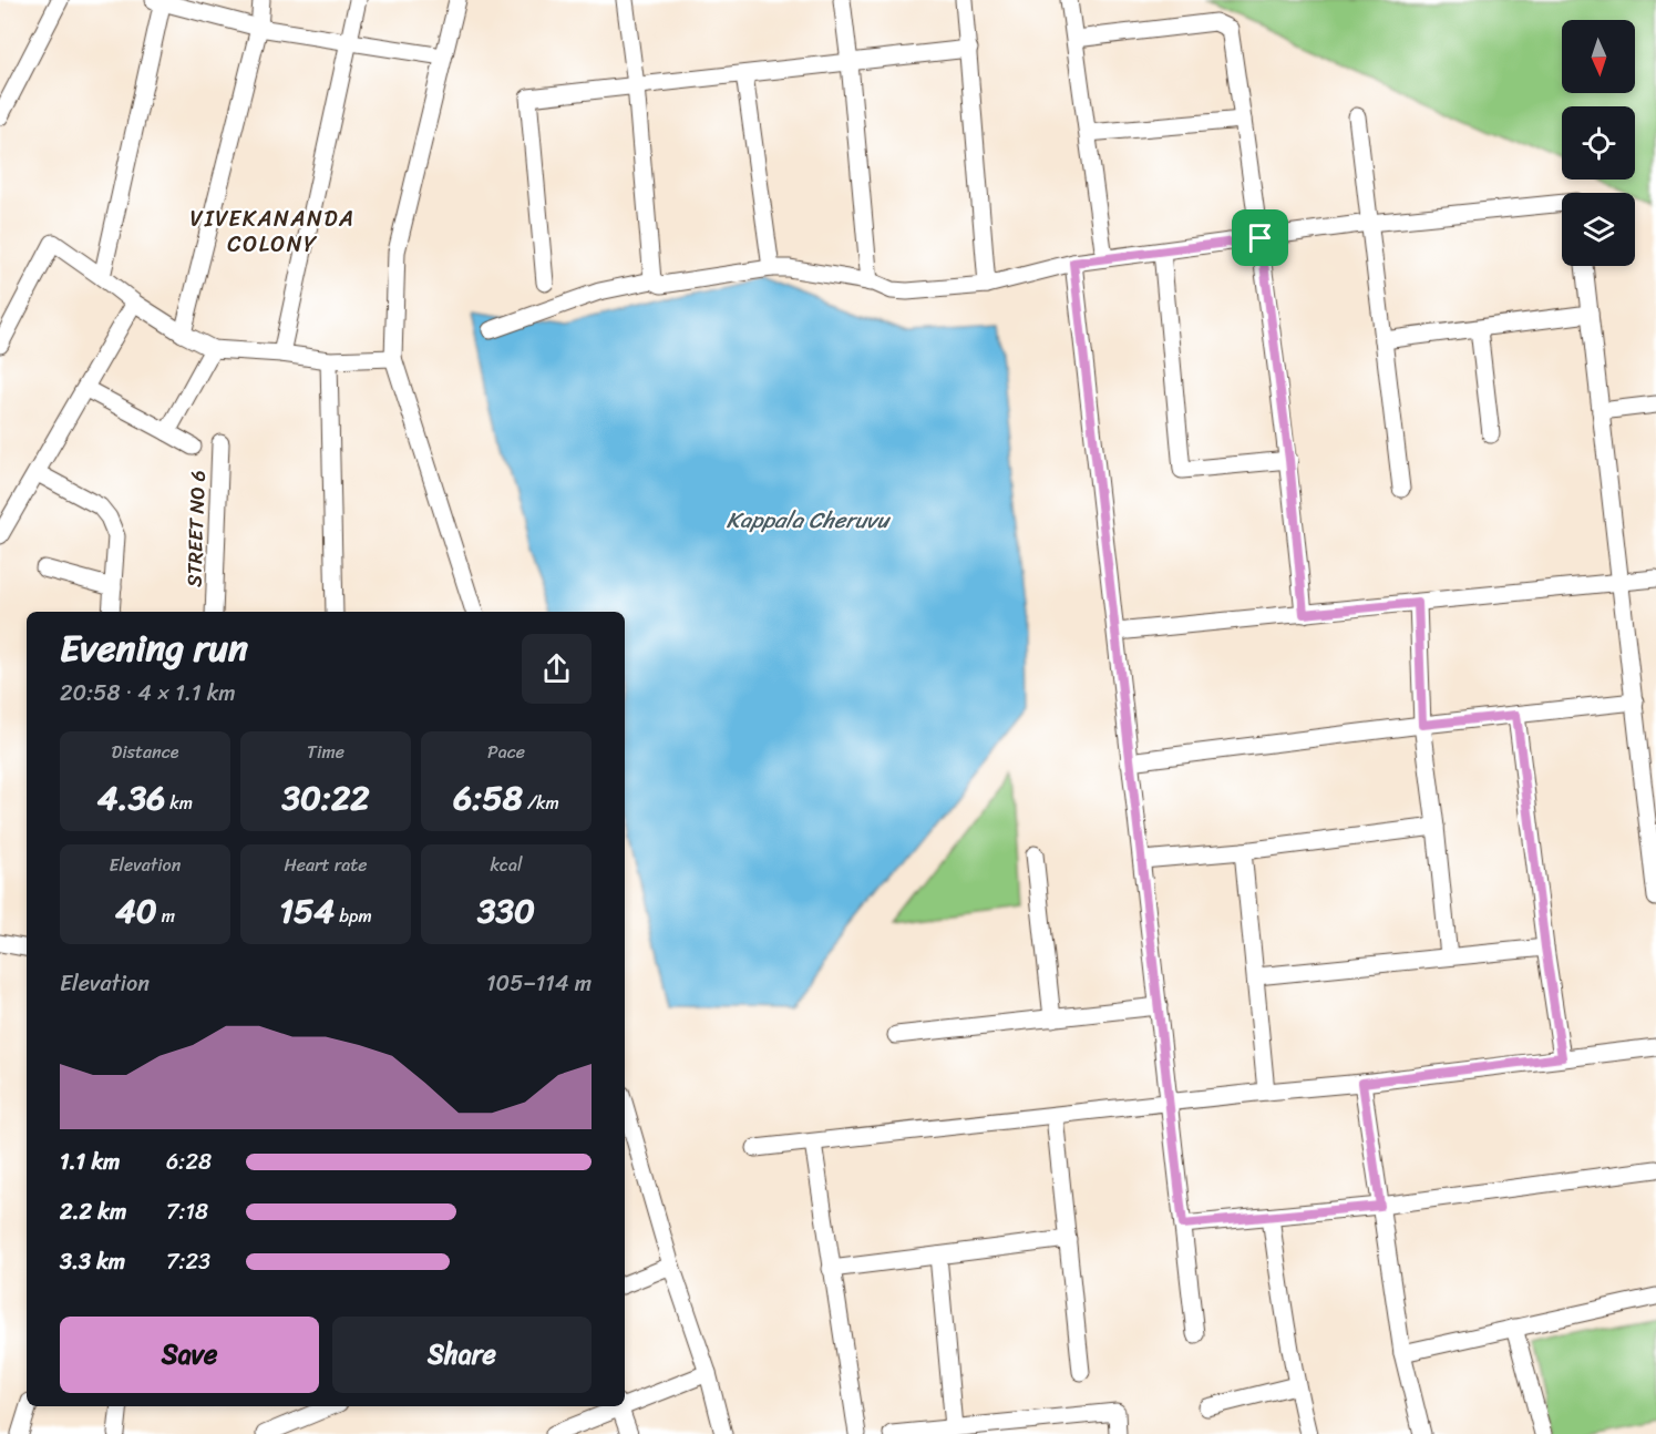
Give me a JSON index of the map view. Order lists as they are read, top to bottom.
{
  "streets": {
    "street": ["STREET NO 6"]
  },
  "districts": ["VIVEKANANDA COLONY"],
  "water": ["Kappala Cheruvu"],
  "north": "bottom",
  "page": {
    "heading": ["Evening run", "20:58 · 4 × 1.1 km"],
    "stats": [
      ["Distance", "4.36 km"],
      ["Time", "30:22"],
      ["Pace", "6:58 /km"],
      ["Elevation", "40 m"],
      ["Heart rate", "154 bpm"],
      ["kcal", "330"]
    ],
    "chart": ["Elevation", "105–114 m"],
    "list": [
      {
        "name": "1.1 km",
        "note": "6:28"
      },
      {
        "name": "2.2 km",
        "note": "7:18"
      },
      {
        "name": "3.3 km",
        "note": "7:23"
      }
    ],
    "buttons": ["Save", "Share"]
  }
}
